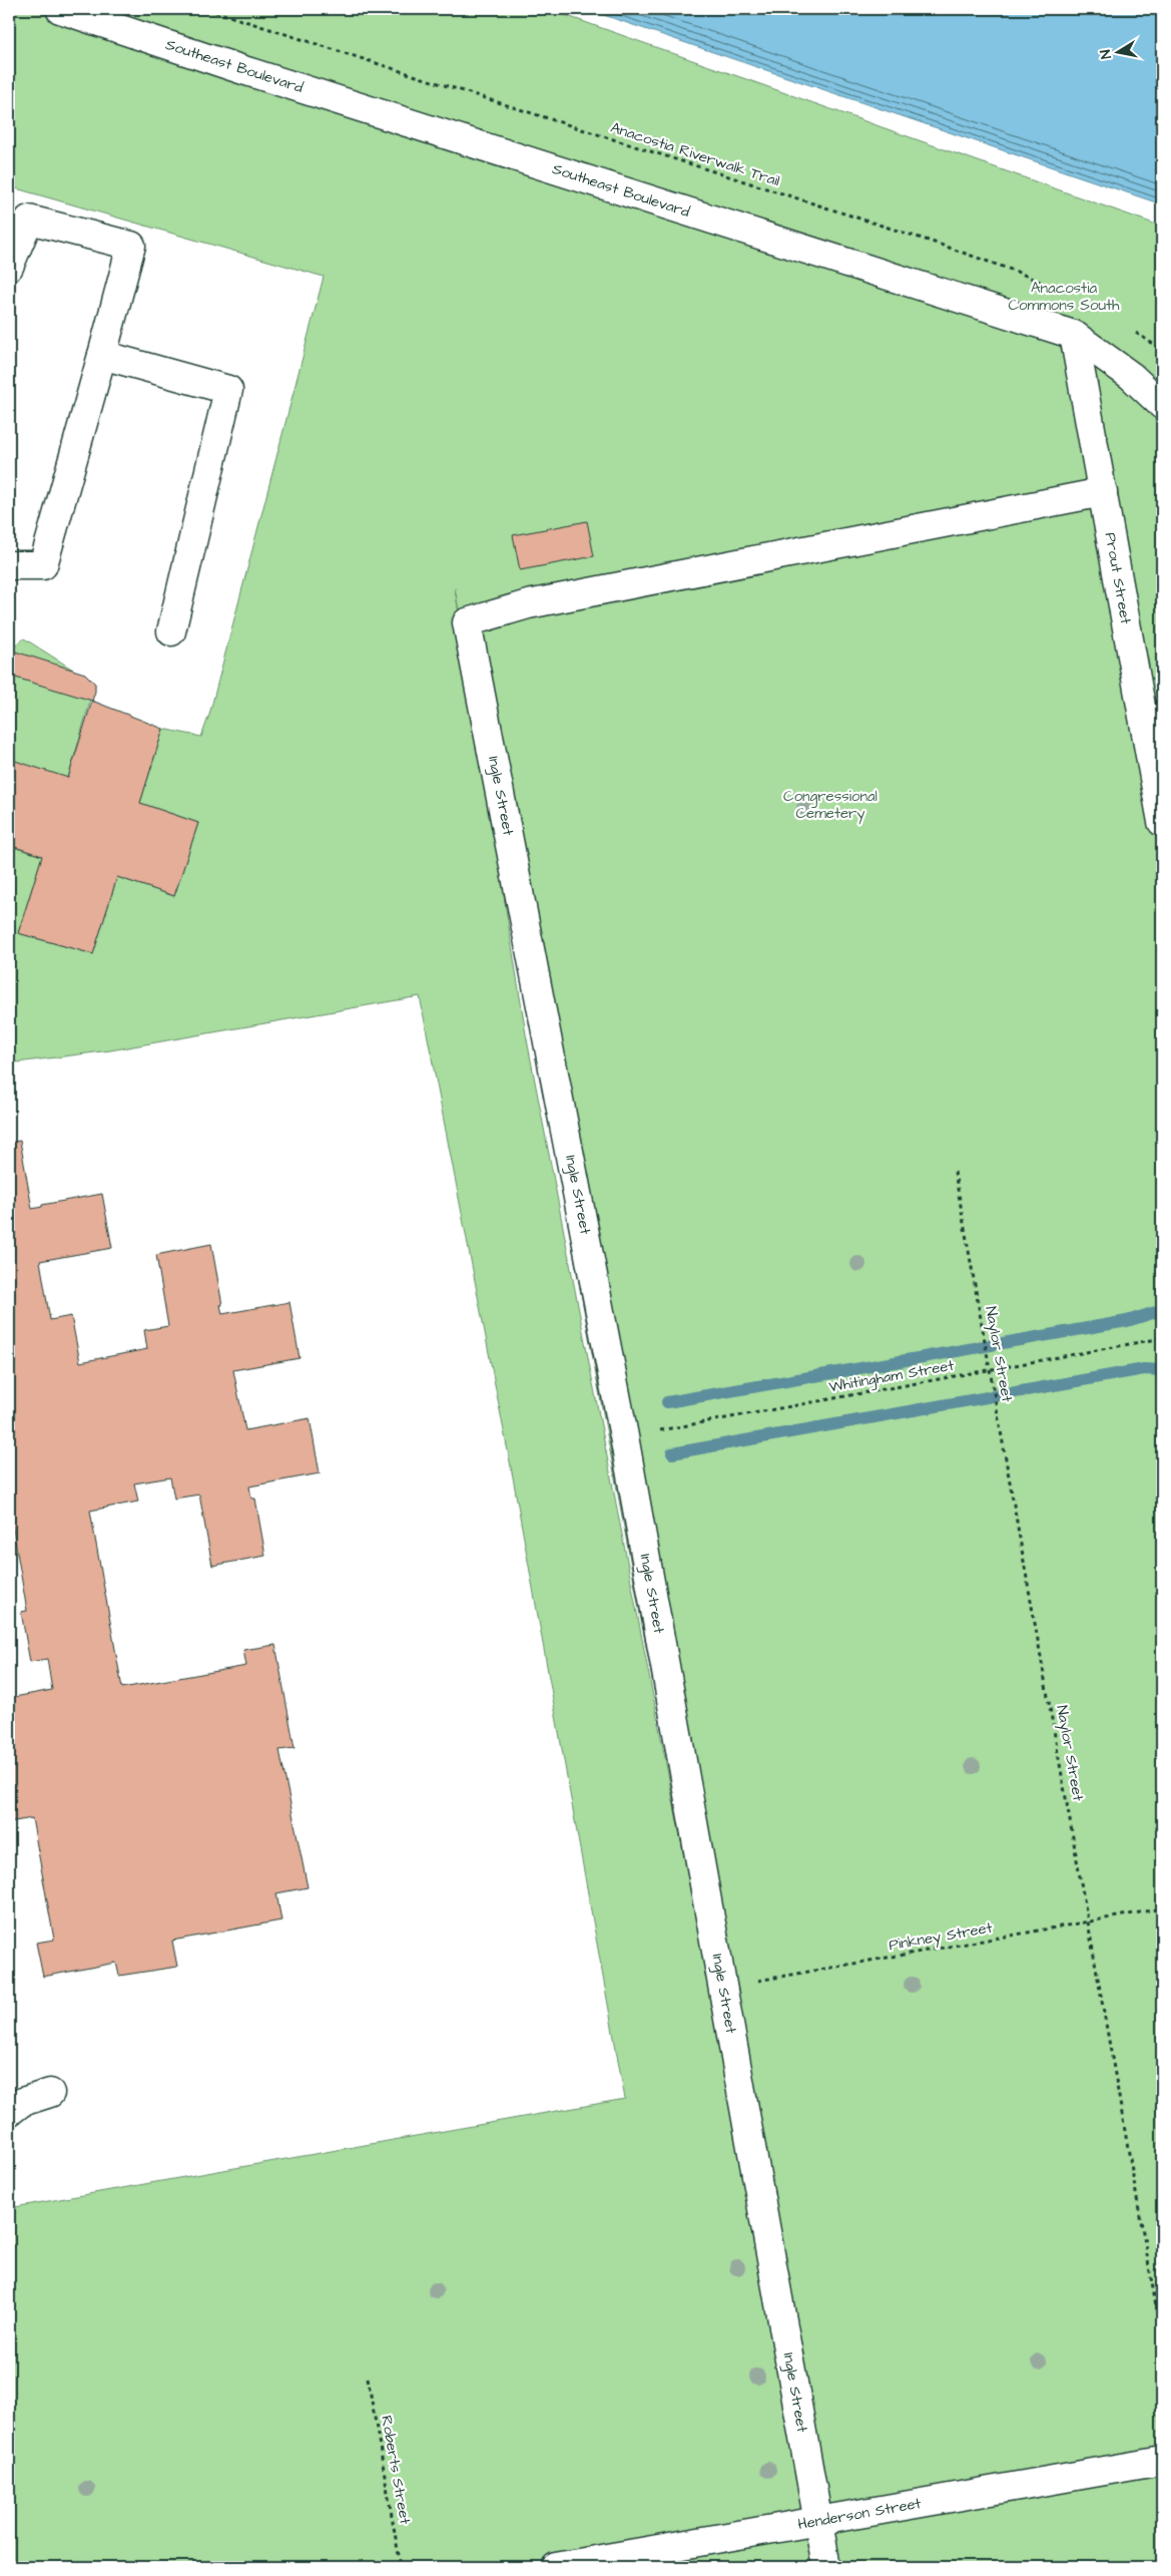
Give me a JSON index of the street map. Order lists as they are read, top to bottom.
{
  "streets": {
    "street": [
      "Southeast Boulevard",
      "Prout Street",
      "Ingle Street",
      "Henderson Street"
    ],
    "path": [
      "Anacostia Riverwalk Trail",
      "Naylor Street",
      "Whitingham Street",
      "Pinkney Street",
      "Roberts Street"
    ]
  },
  "crossings": [
    ["Southeast Boulevard", "Prout Street"],
    ["Prout Street", "Ingle Street"],
    ["Ingle Street", "Whitingham Street"],
    ["Ingle Street", "Pinkney Street"],
    ["Ingle Street", "Henderson Street"],
    ["Naylor Street", "Whitingham Street"],
    ["Naylor Street", "Pinkney Street"]
  ],
  "parks": ["Anacostia Commons South", "Congressional Cemetery"],
  "north": "left"
}
